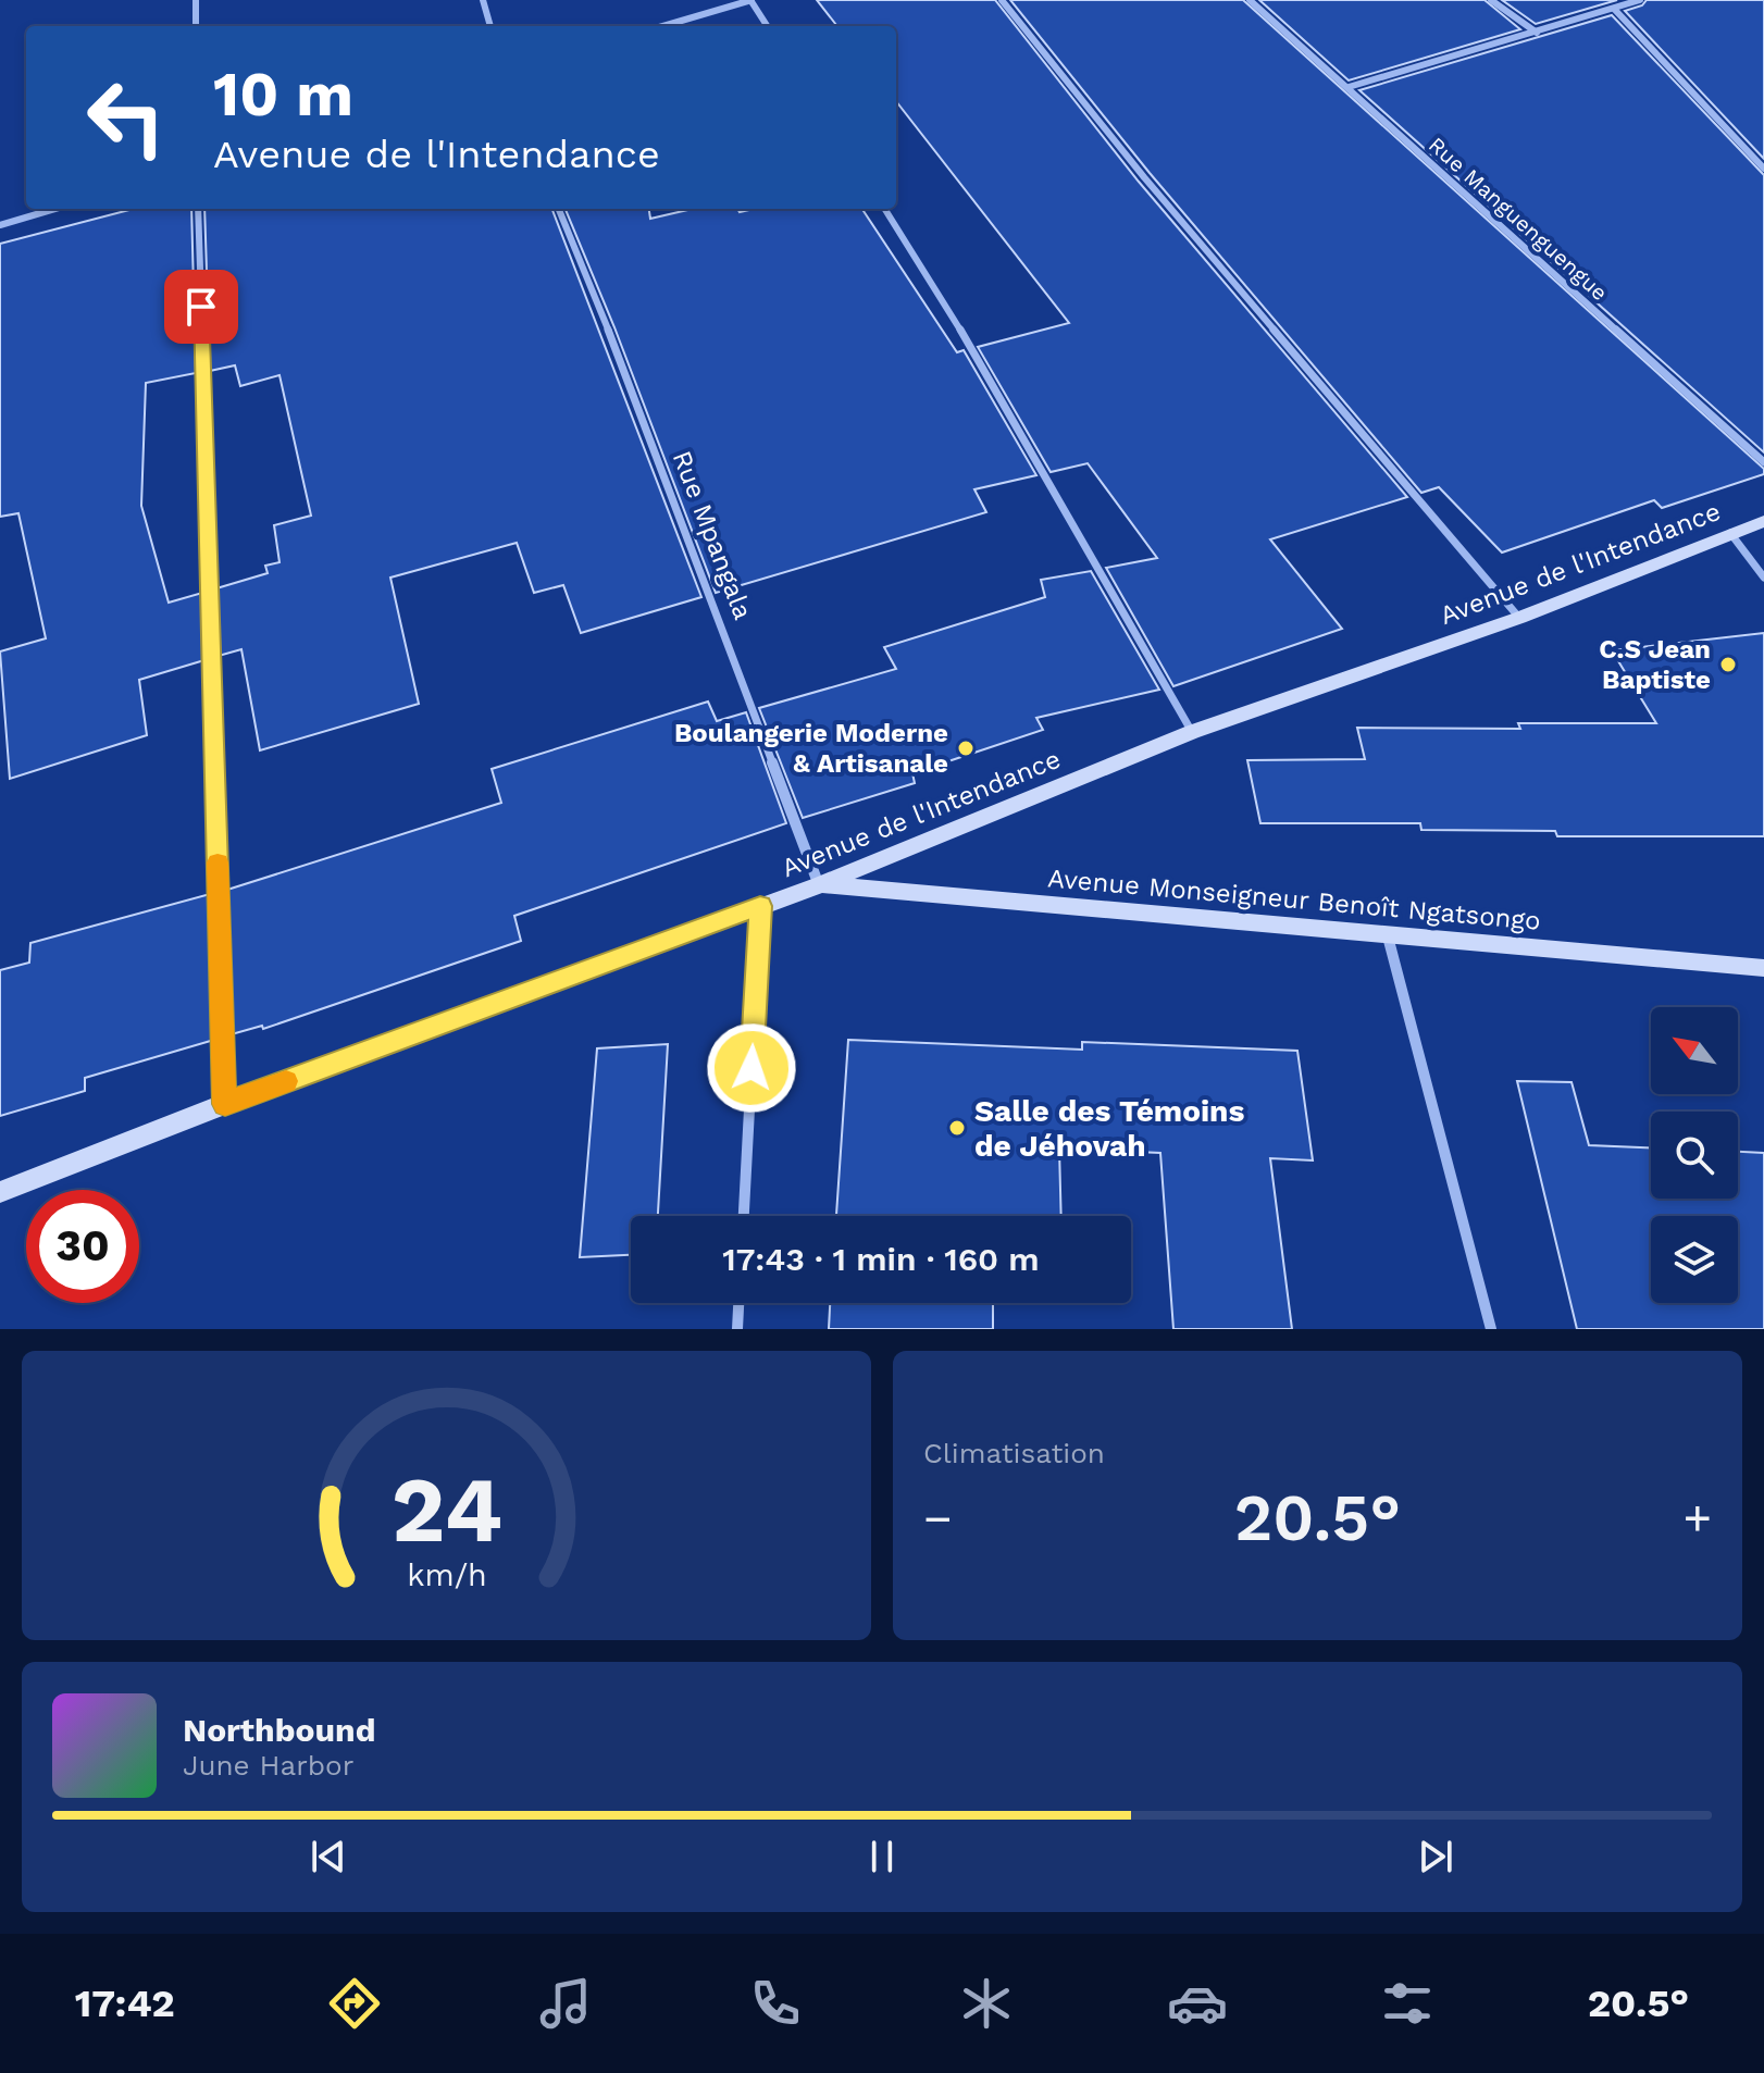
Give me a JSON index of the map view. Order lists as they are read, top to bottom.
{
  "streets": {
    "street": [
      "Rue Manguenguengue",
      "Rue Mpangala",
      "Avenue de l'Intendance",
      "Avenue Monseigneur Benoît Ngatsongo"
    ]
  },
  "crossings": [
    ["Rue Mpangala", "Avenue de l'Intendance"],
    ["Rue Mpangala", "Avenue Monseigneur Benoît Ngatsongo"],
    ["Avenue de l'Intendance", "Avenue Monseigneur Benoît Ngatsongo"]
  ],
  "places": ["C.S Jean Baptiste", "Boulangerie Moderne & Artisanale", "Salle des Témoins de Jéhovah"],
  "north": "top left",
  "page": {
    "turn": ["10 m", "Avenue de l'Intendance"],
    "limit": "30",
    "trip": "17:43 · 1 min · 160 m",
    "tile": "Climatisation",
    "heat": ["−", "20.5°", "+"],
    "song": ["Northbound", "June Harbor"],
    "tabs": ["17:42", "20.5°"],
    "gauge": ["24", "km/h"]
  }
}
